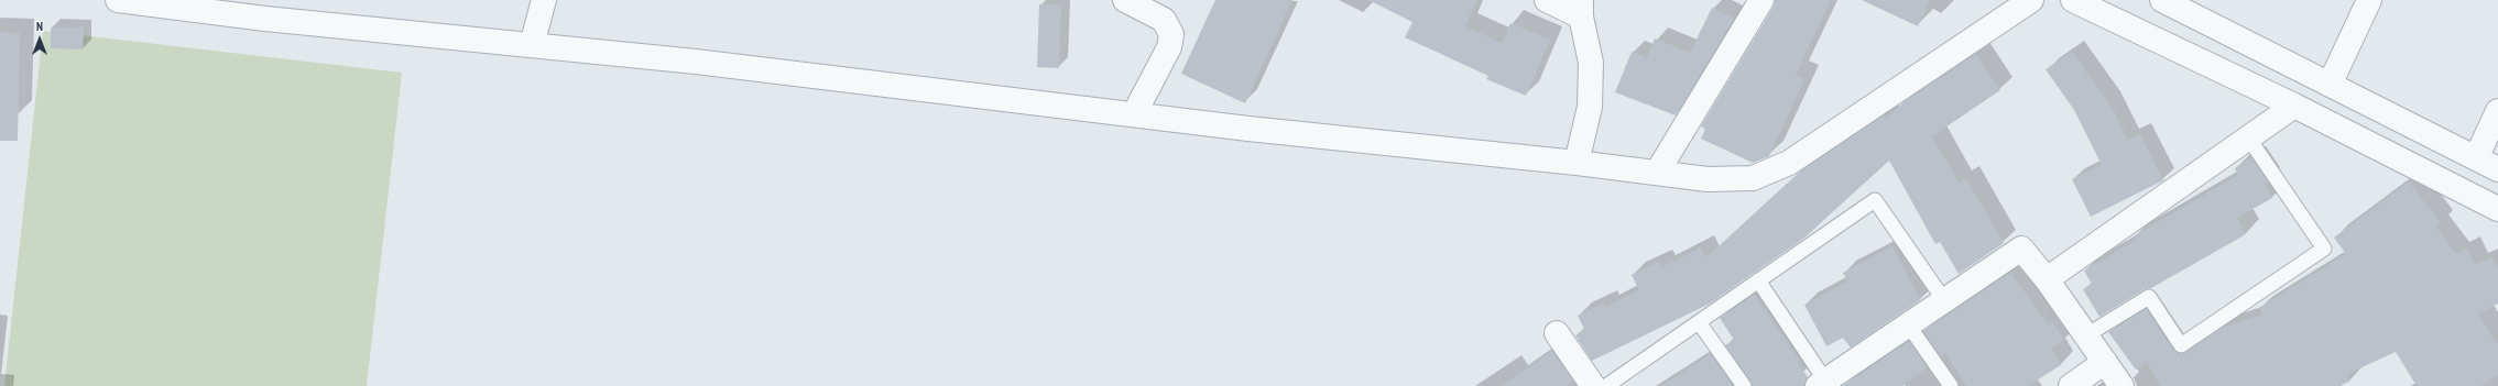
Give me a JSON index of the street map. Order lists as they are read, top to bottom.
{
  "north": "top"
}
